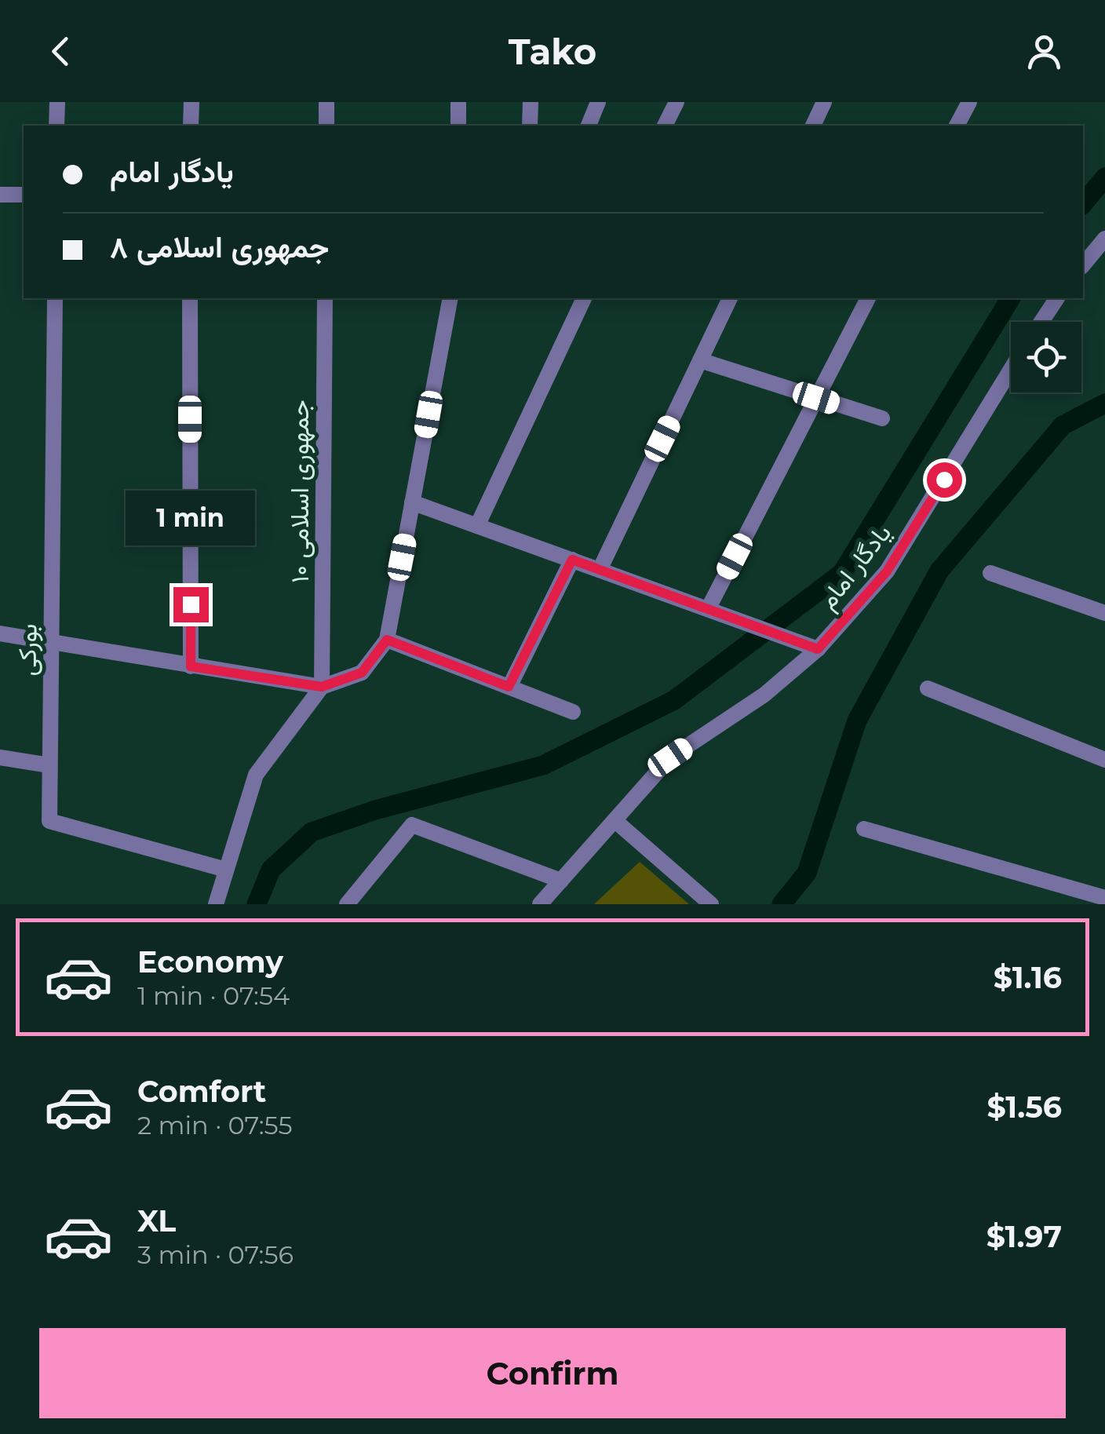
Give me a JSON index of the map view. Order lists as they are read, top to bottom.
{
  "streets": {
    "street": ["جمهوری اسلامی ۱۰", "یادگار امام", "بورکی"]
  },
  "page": {
    "header": "Tako",
    "banner": ["یادگار امام", "جمهوری اسلامی ۸"],
    "bubble": "1 min",
    "list": [
      {
        "name": "Economy",
        "note": "1 min · 07:54",
        "value": "$1.16"
      },
      {
        "name": "Comfort",
        "note": "2 min · 07:55",
        "value": "$1.56"
      },
      {
        "name": "XL",
        "note": "3 min · 07:56",
        "value": "$1.97"
      }
    ],
    "buttons": "Confirm"
  }
}
